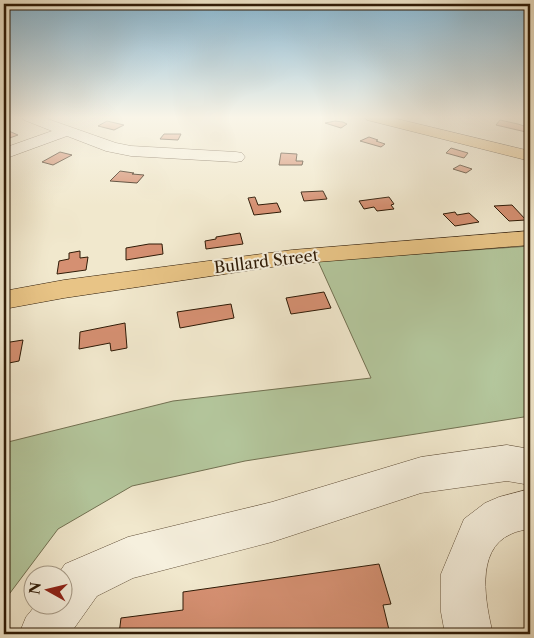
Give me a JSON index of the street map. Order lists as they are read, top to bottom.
{
  "streets": {
    "main road": ["Bullard Street"]
  },
  "north": "left"
}
